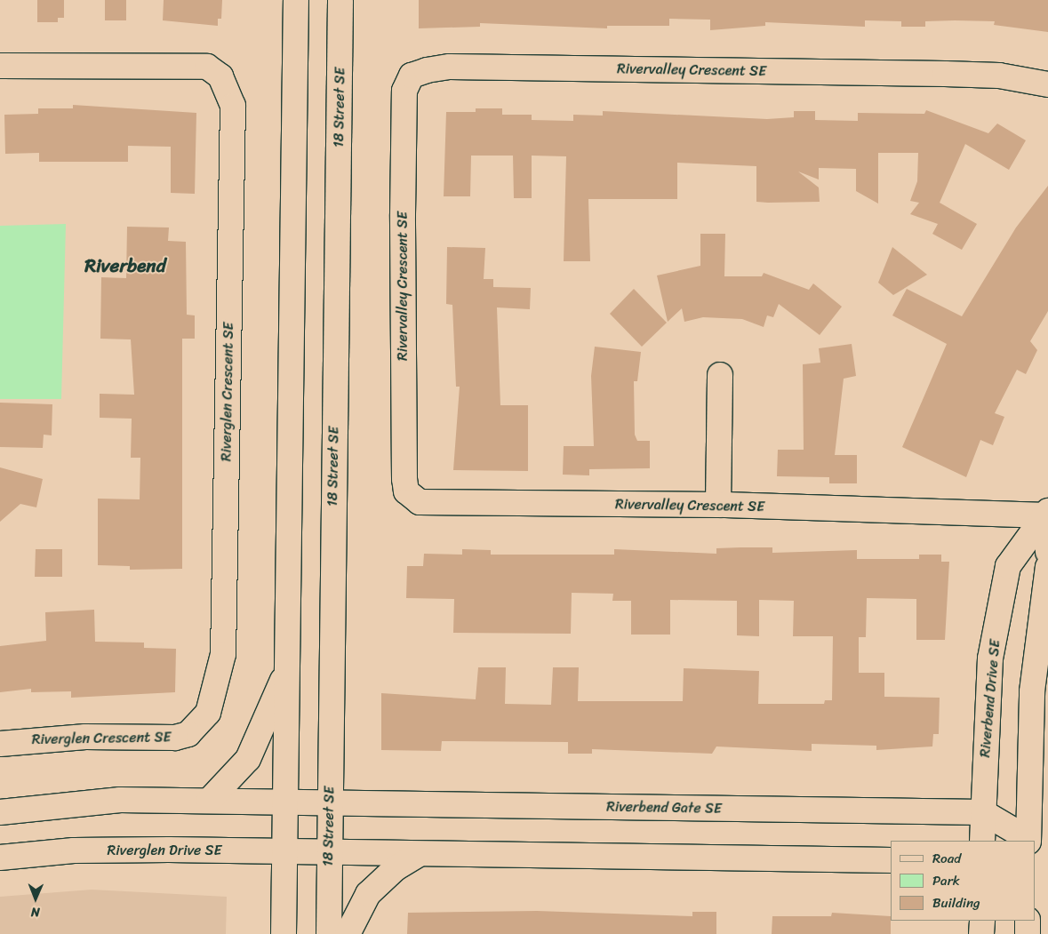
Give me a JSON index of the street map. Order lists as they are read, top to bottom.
{
  "streets": {
    "street": [
      "Rivervalley Crescent SE",
      "18 Street SE",
      "Riverglen Crescent SE",
      "Riverbend Drive SE",
      "Riverbend Gate SE",
      "Riverglen Drive SE"
    ]
  },
  "crossings": [
    ["Rivervalley Crescent SE", "Riverbend Drive SE"],
    ["18 Street SE", "Riverbend Gate SE"],
    ["18 Street SE", "Riverglen Drive SE"],
    ["Riverbend Drive SE", "Riverbend Gate SE"]
  ],
  "districts": ["Riverbend"],
  "legend": ["Road", "Park", "Building"],
  "north": "bottom"
}
